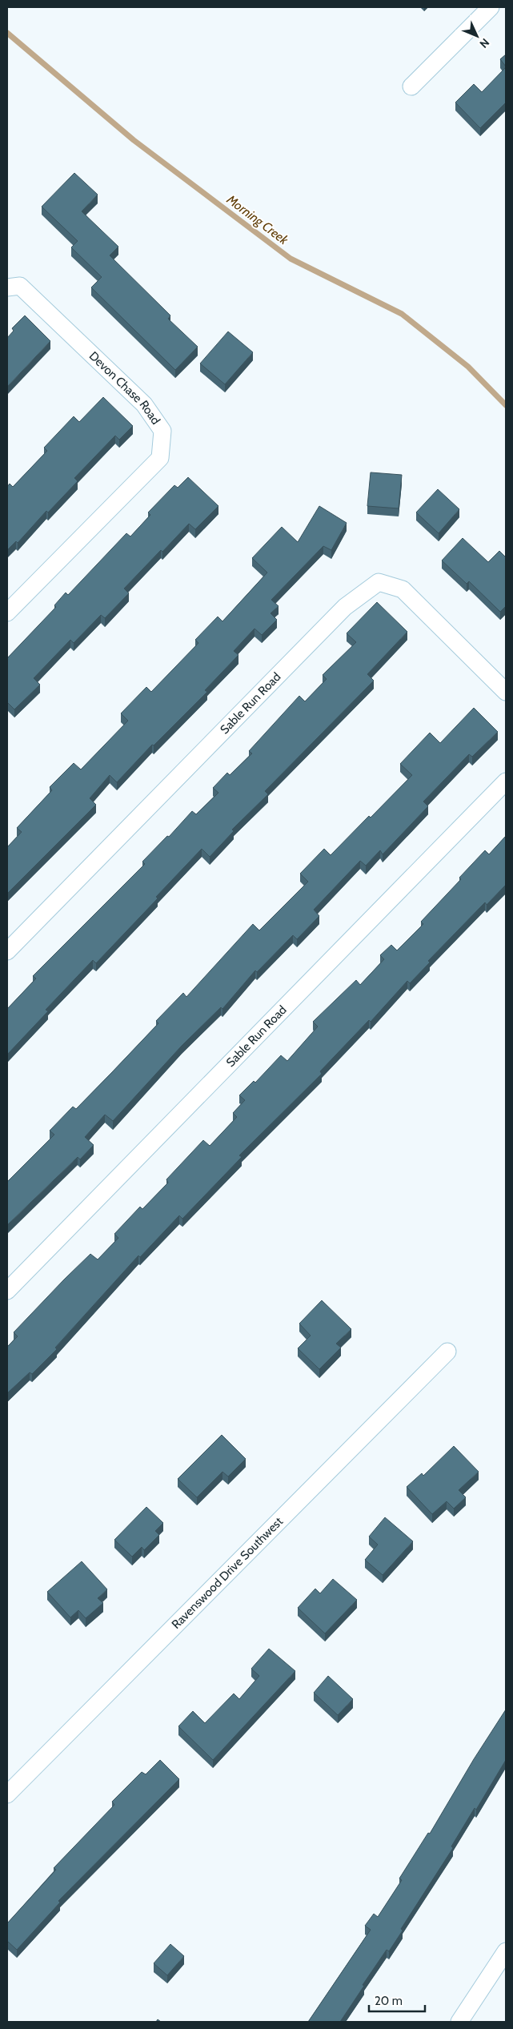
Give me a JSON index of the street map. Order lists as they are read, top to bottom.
{
  "streets": {
    "street": ["Devon Chase Road", "Sable Run Road", "Ravenswood Drive Southwest"]
  },
  "water": ["Morning Creek"],
  "scale_bar": "20 m",
  "north": "bottom right"
}
